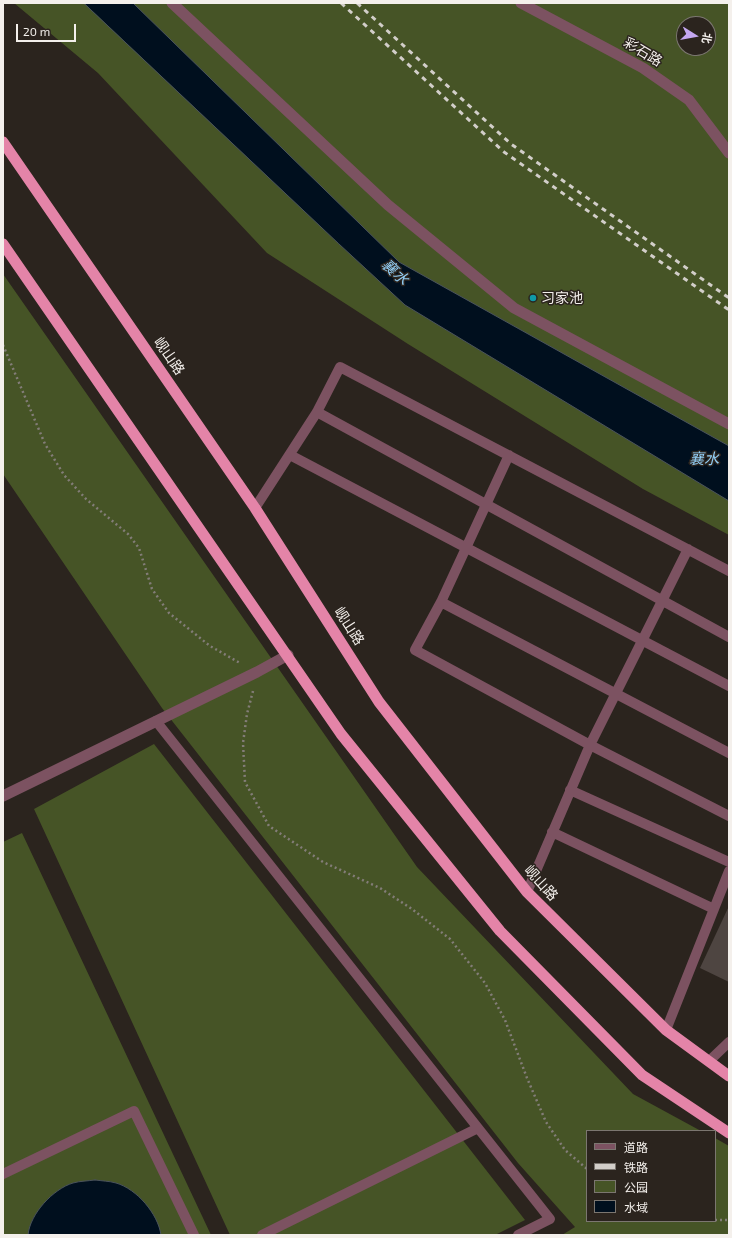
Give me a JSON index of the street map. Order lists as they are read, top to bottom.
{
  "streets": {
    "highway": ["岘山路"],
    "street": ["彩石路"]
  },
  "water": ["襄水"],
  "places": ["习家池"],
  "legend": [
    "道路",
    "铁路",
    "公园",
    "水域"
  ],
  "scale_bar": "20 m",
  "north": "right"
}
